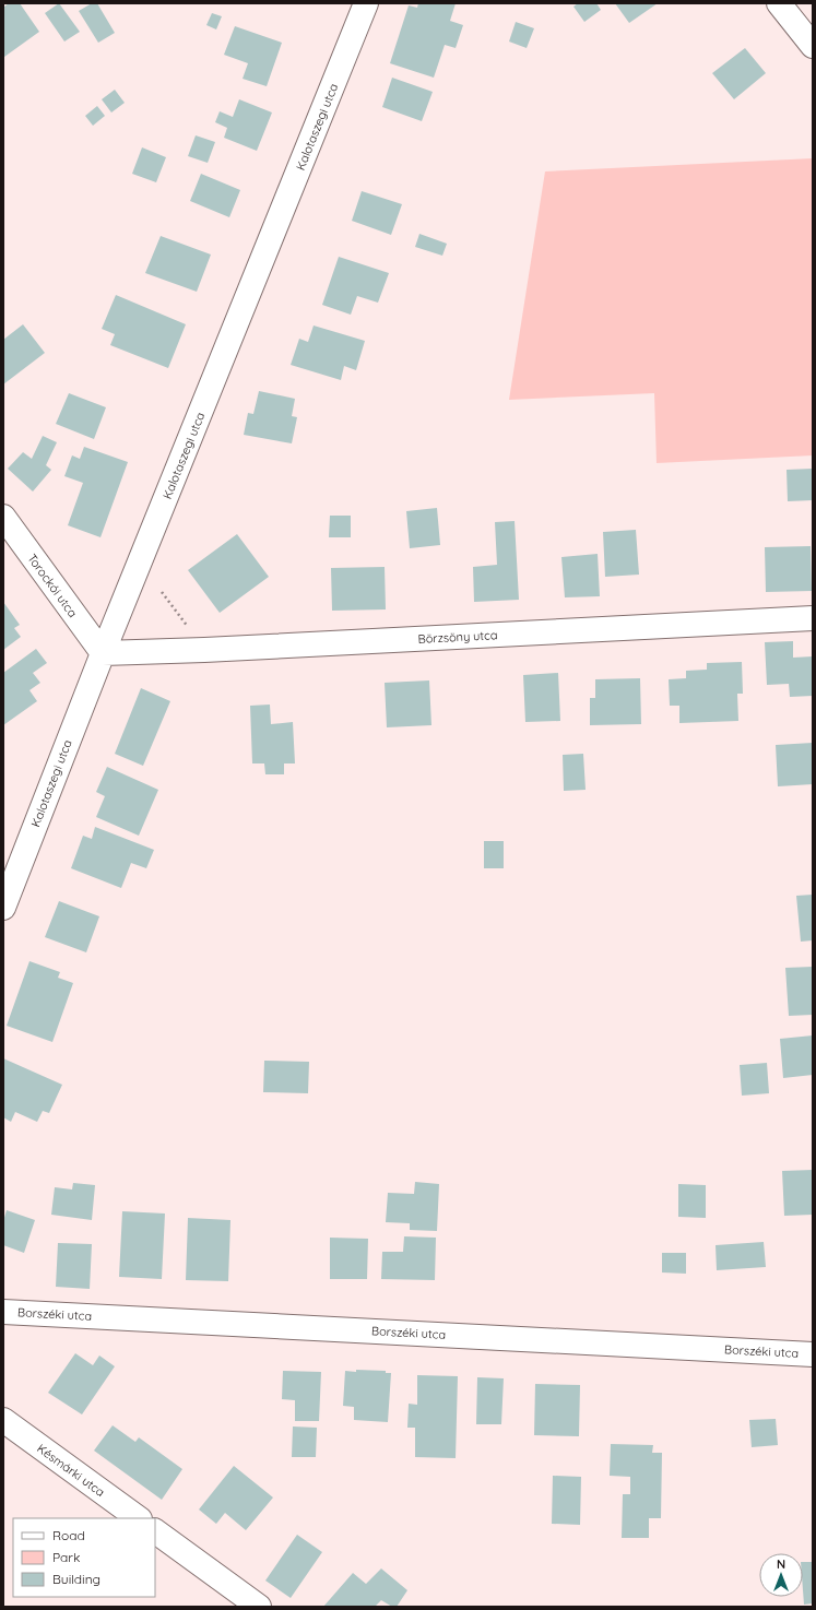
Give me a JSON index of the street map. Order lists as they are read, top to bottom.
{
  "streets": {
    "street": [
      "Kalotaszegi utca",
      "Torockói utca",
      "Börzsöny utca",
      "Borszéki utca",
      "Késmárki utca"
    ]
  },
  "crossings": [
    ["Kalotaszegi utca", "Torockói utca"],
    ["Kalotaszegi utca", "Börzsöny utca"],
    ["Torockói utca", "Börzsöny utca"]
  ],
  "legend": ["Road", "Park", "Building"],
  "north": "top"
}
